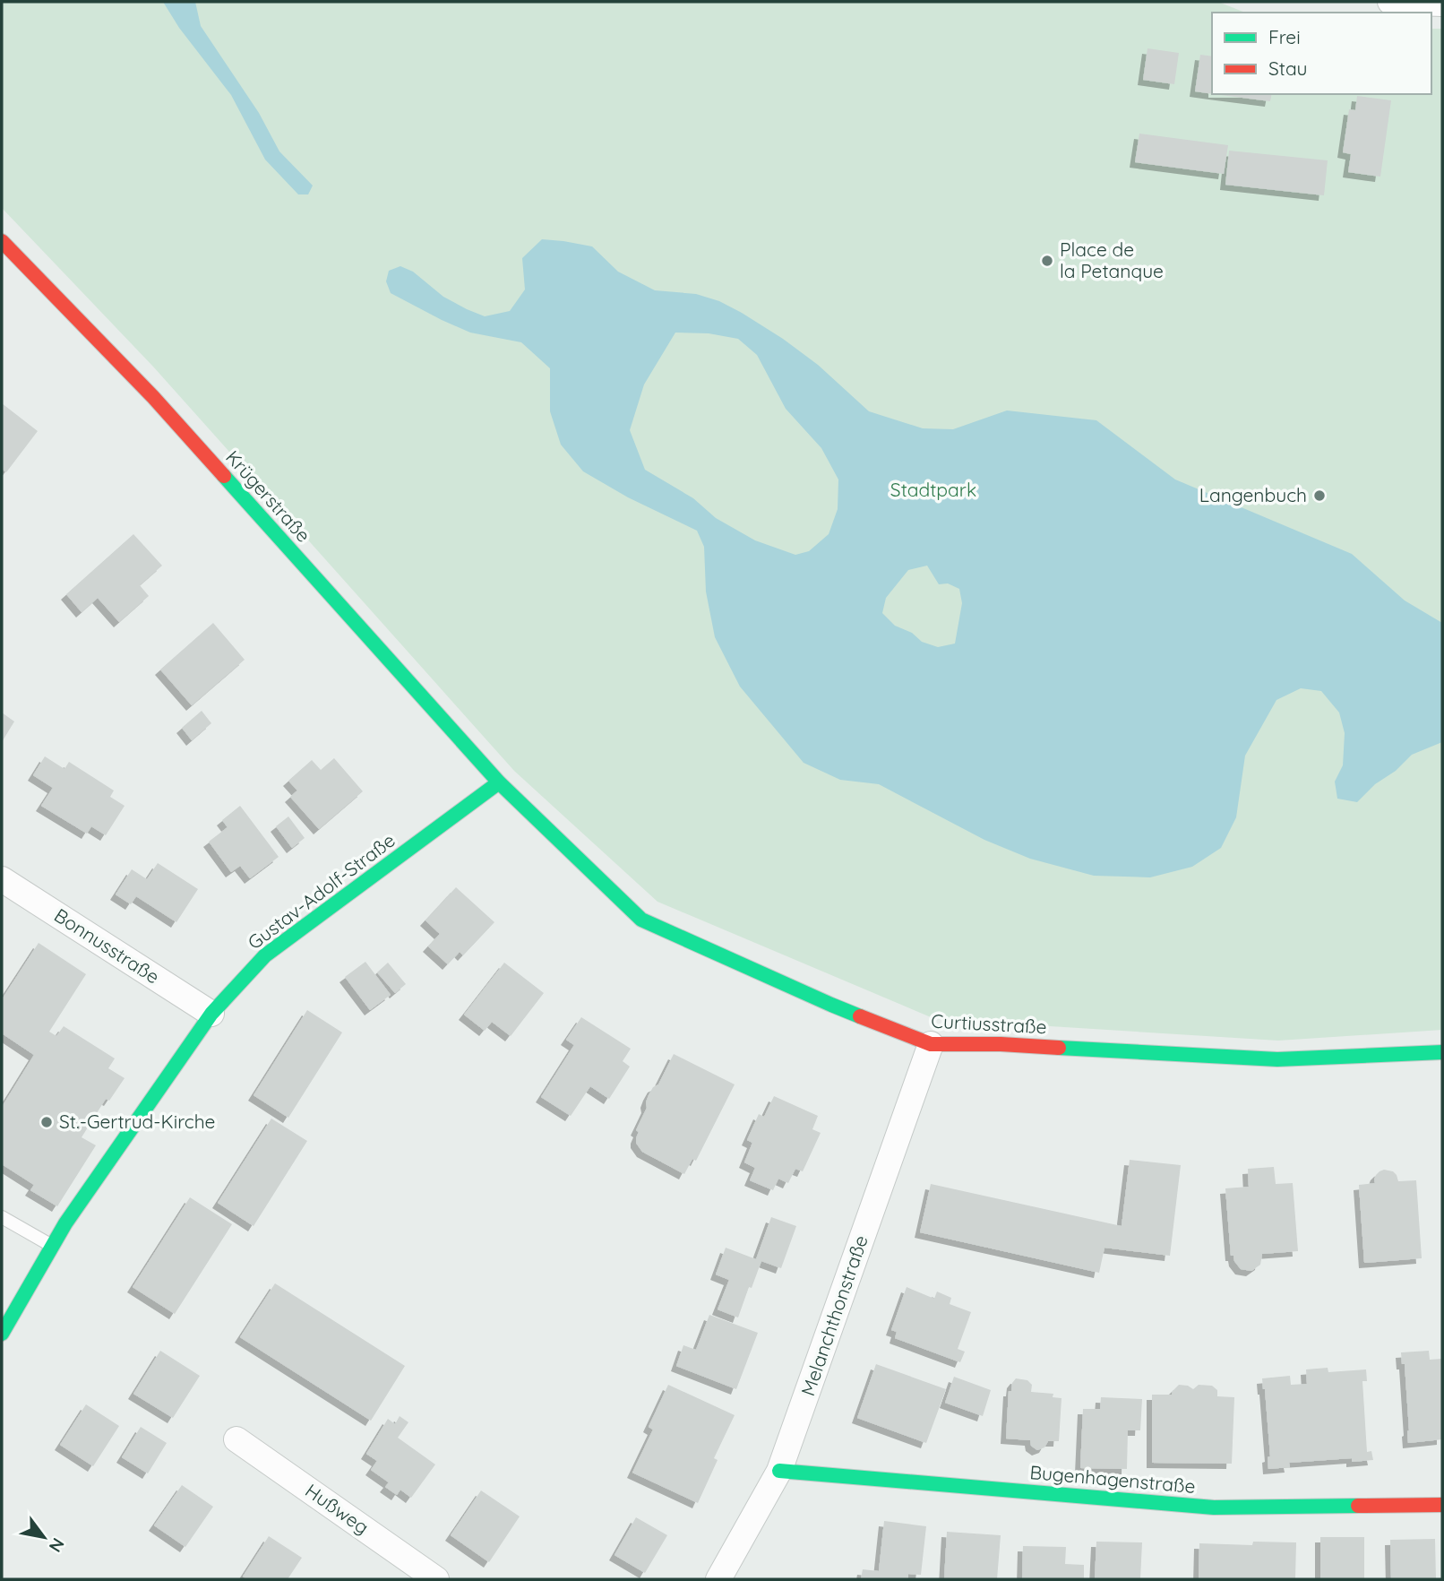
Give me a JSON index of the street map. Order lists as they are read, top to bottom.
{
  "streets": {
    "street": [
      "Krügerstraße",
      "Gustav-Adolf-Straße",
      "Bonnusstraße",
      "Curtiusstraße",
      "Melanchthonstraße",
      "Bugenhagenstraße",
      "Hußweg"
    ]
  },
  "crossings": [
    ["Krügerstraße", "Gustav-Adolf-Straße"],
    ["Krügerstraße", "Curtiusstraße"],
    ["Gustav-Adolf-Straße", "Bonnusstraße"],
    ["Gustav-Adolf-Straße", "Curtiusstraße"],
    ["Curtiusstraße", "Melanchthonstraße"],
    ["Melanchthonstraße", "Bugenhagenstraße"]
  ],
  "parks": ["Stadtpark"],
  "places": ["Place de la Petanque", "Langenbuch", "St.-Gertrud-Kirche"],
  "legend": ["Frei", "Stau"],
  "north": "bottom right"
}
